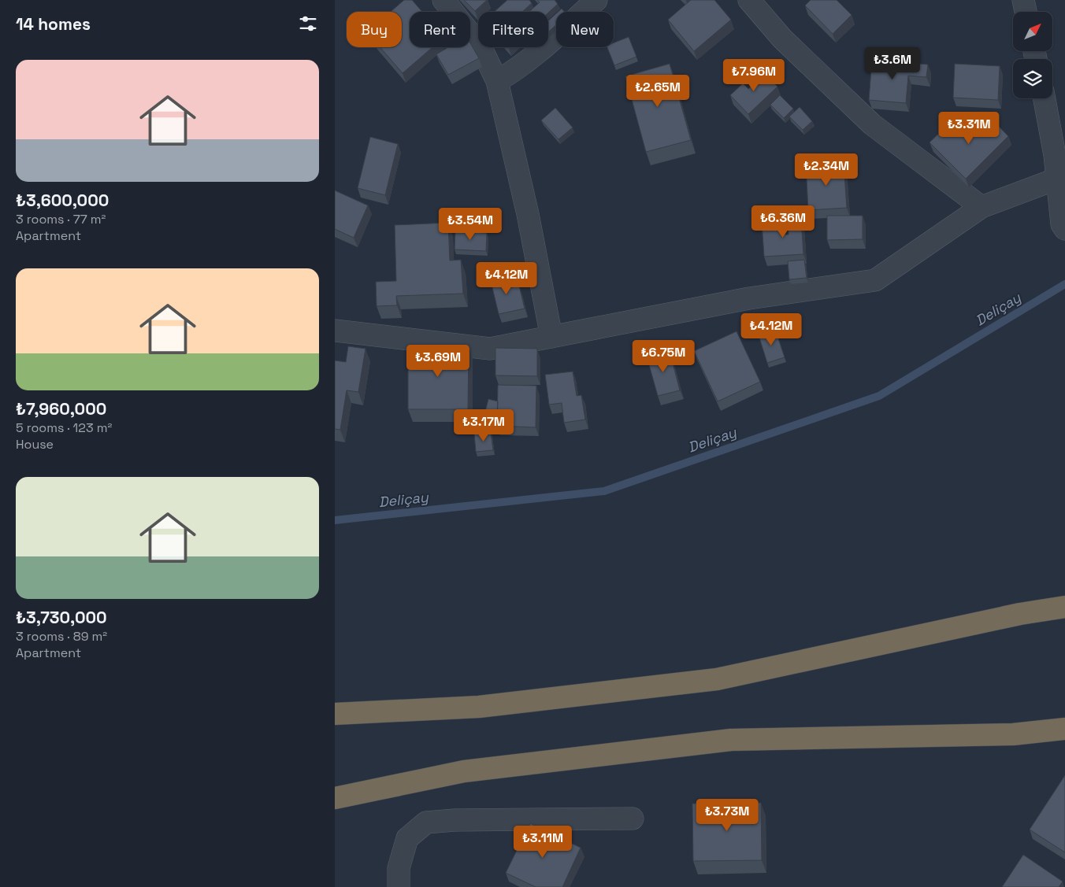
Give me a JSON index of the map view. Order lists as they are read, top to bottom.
{
  "water": ["Deliçay"],
  "north": "top right",
  "page": {
    "heading": "14 homes",
    "chip": [
      "Buy",
      "Rent",
      "Filters",
      "New"
    ],
    "list": [
      {
        "name": "₺3,600,000",
        "note": "3 rooms · 77 m² · Apartment"
      },
      {
        "name": "₺7,960,000",
        "note": "5 rooms · 123 m² · House"
      },
      {
        "name": "₺3,730,000",
        "note": "3 rooms · 89 m² · Apartment"
      }
    ],
    "price": [
      "₺3.6M",
      "₺7.96M",
      "₺2.65M",
      "₺3.31M",
      "₺2.34M",
      "₺6.36M",
      "₺3.54M",
      "₺4.12M",
      "₺4.12M",
      "₺6.75M",
      "₺3.69M",
      "₺3.17M",
      "₺3.73M",
      "₺3.11M"
    ]
  }
}
